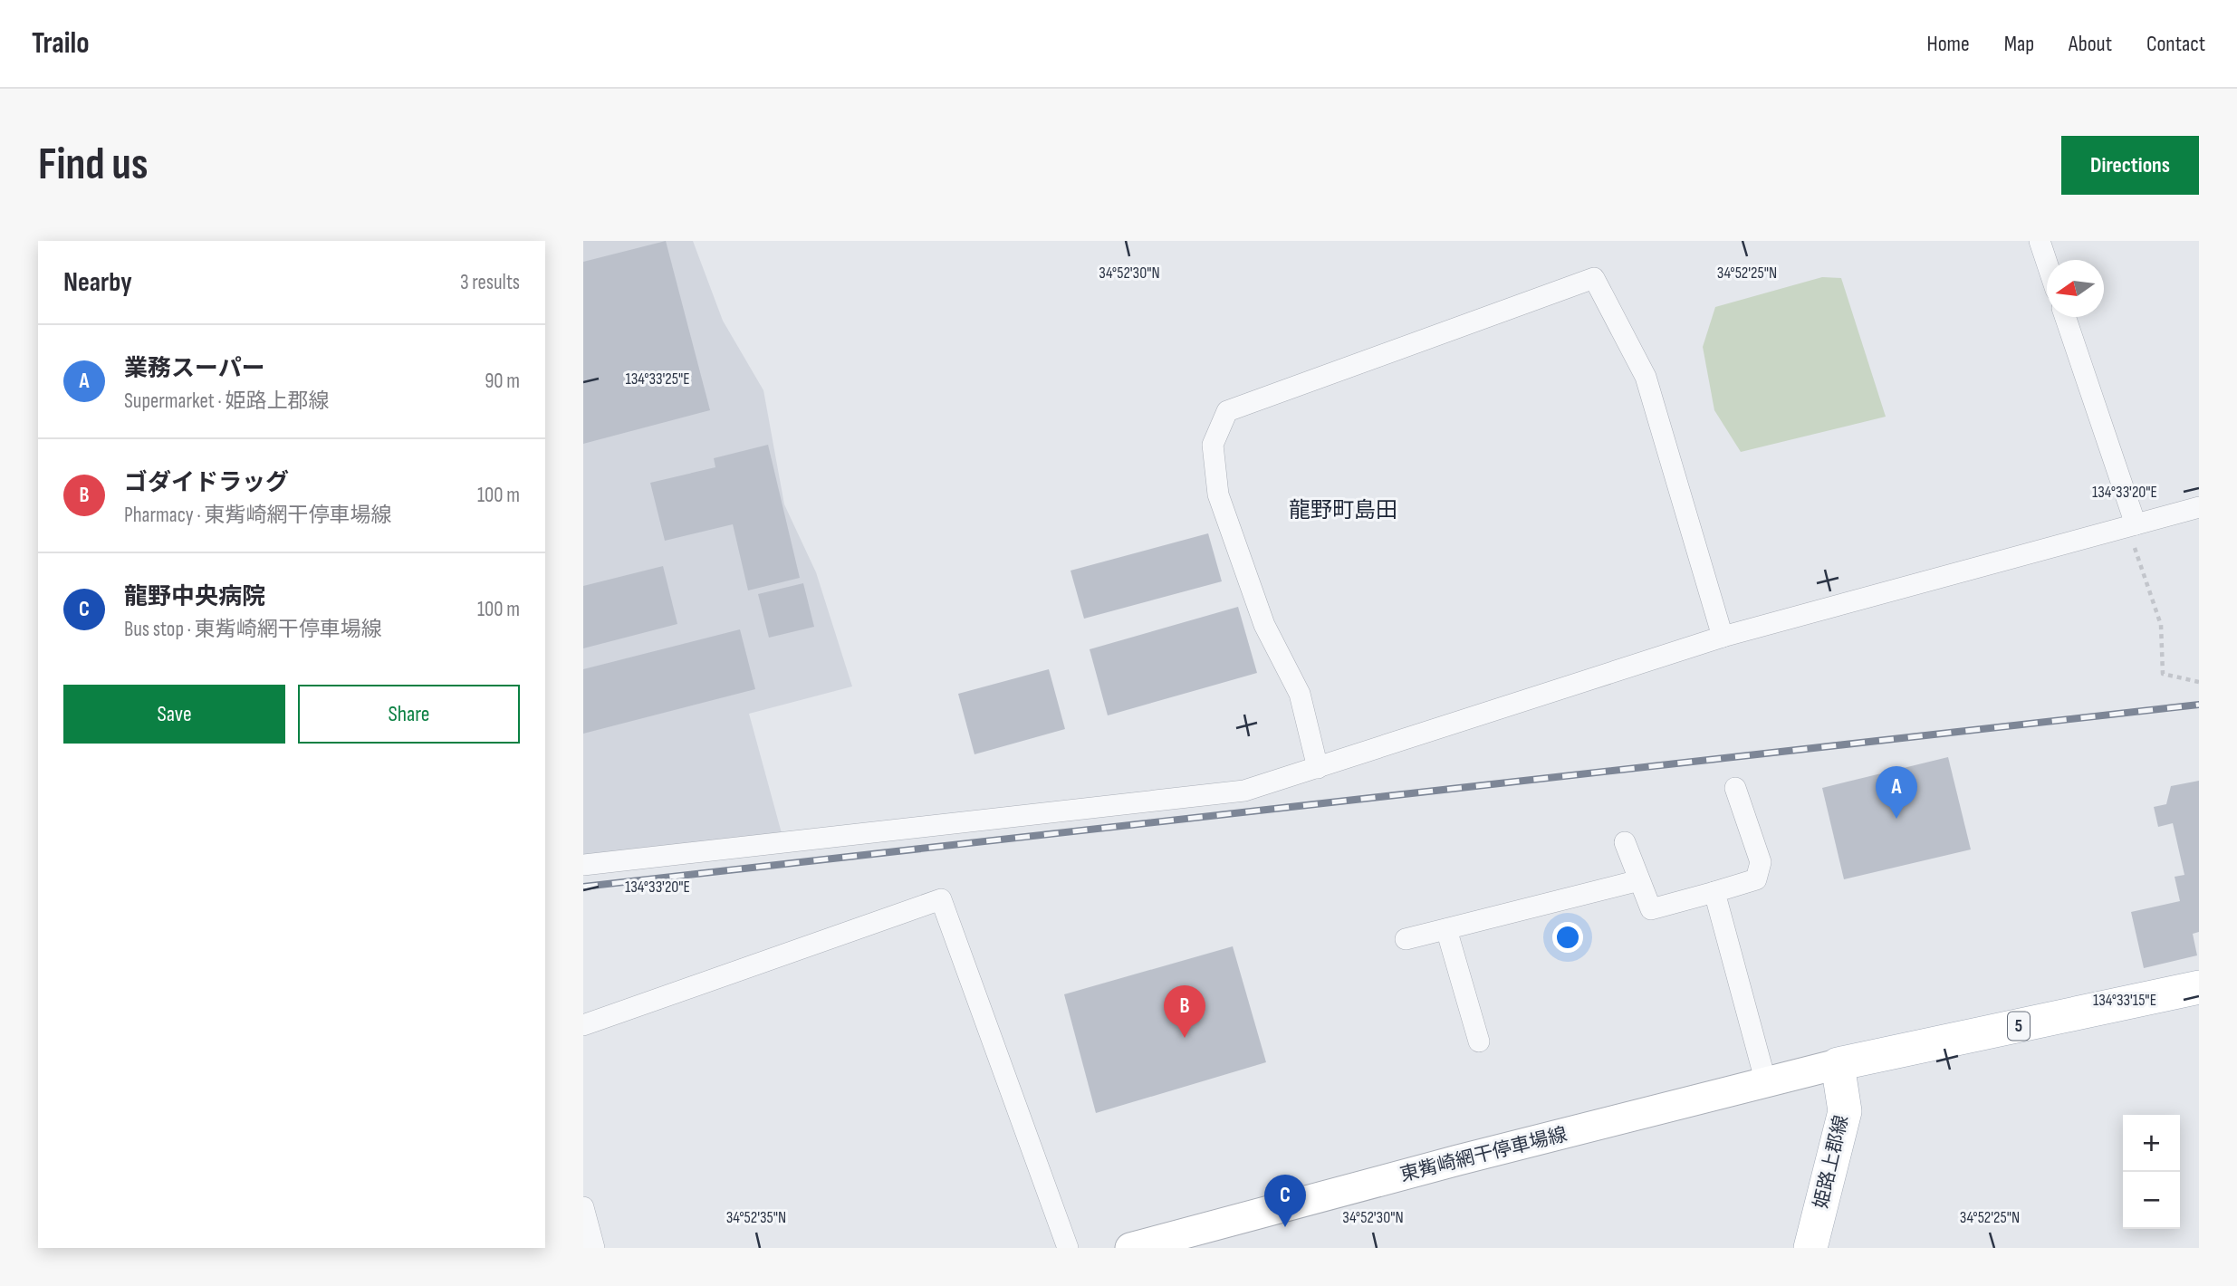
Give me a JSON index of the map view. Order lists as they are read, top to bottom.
{
  "streets": {
    "main road": ["5", "東觜崎網干停車場線", "姫路上郡線"]
  },
  "crossings": [
    ["5", "東觜崎網干停車場線"],
    ["5", "姫路上郡線"],
    ["東觜崎網干停車場線", "姫路上郡線"]
  ],
  "districts": ["龍野町島田"],
  "north": "left",
  "page": {
    "header": "Trailo",
    "nav": [
      "Home",
      "Map",
      "About",
      "Contact"
    ],
    "buttons": [
      "Directions",
      ["Save", "Share"]
    ],
    "title": "Find us",
    "heading": ["Nearby", "3 results"],
    "list": [
      {
        "mark": "A",
        "name": "業務スーパー",
        "note": "Supermarket · 姫路上郡線",
        "value": "90 m"
      },
      {
        "mark": "B",
        "name": "ゴダイドラッグ",
        "note": "Pharmacy · 東觜崎網干停車場線",
        "value": "100 m"
      },
      {
        "mark": "C",
        "name": "龍野中央病院",
        "note": "Bus stop · 東觜崎網干停車場線",
        "value": "100 m"
      }
    ],
    "pins": ["A", "B", "C"],
    "map_buttons": ["+", "−"]
  },
  "coordinates": [
    "34°52'30\"N",
    "34°52'25\"N",
    "134°33'25\"E",
    "134°33'20\"E",
    "134°33'15\"E",
    "34°52'35\"N"
  ]
}
